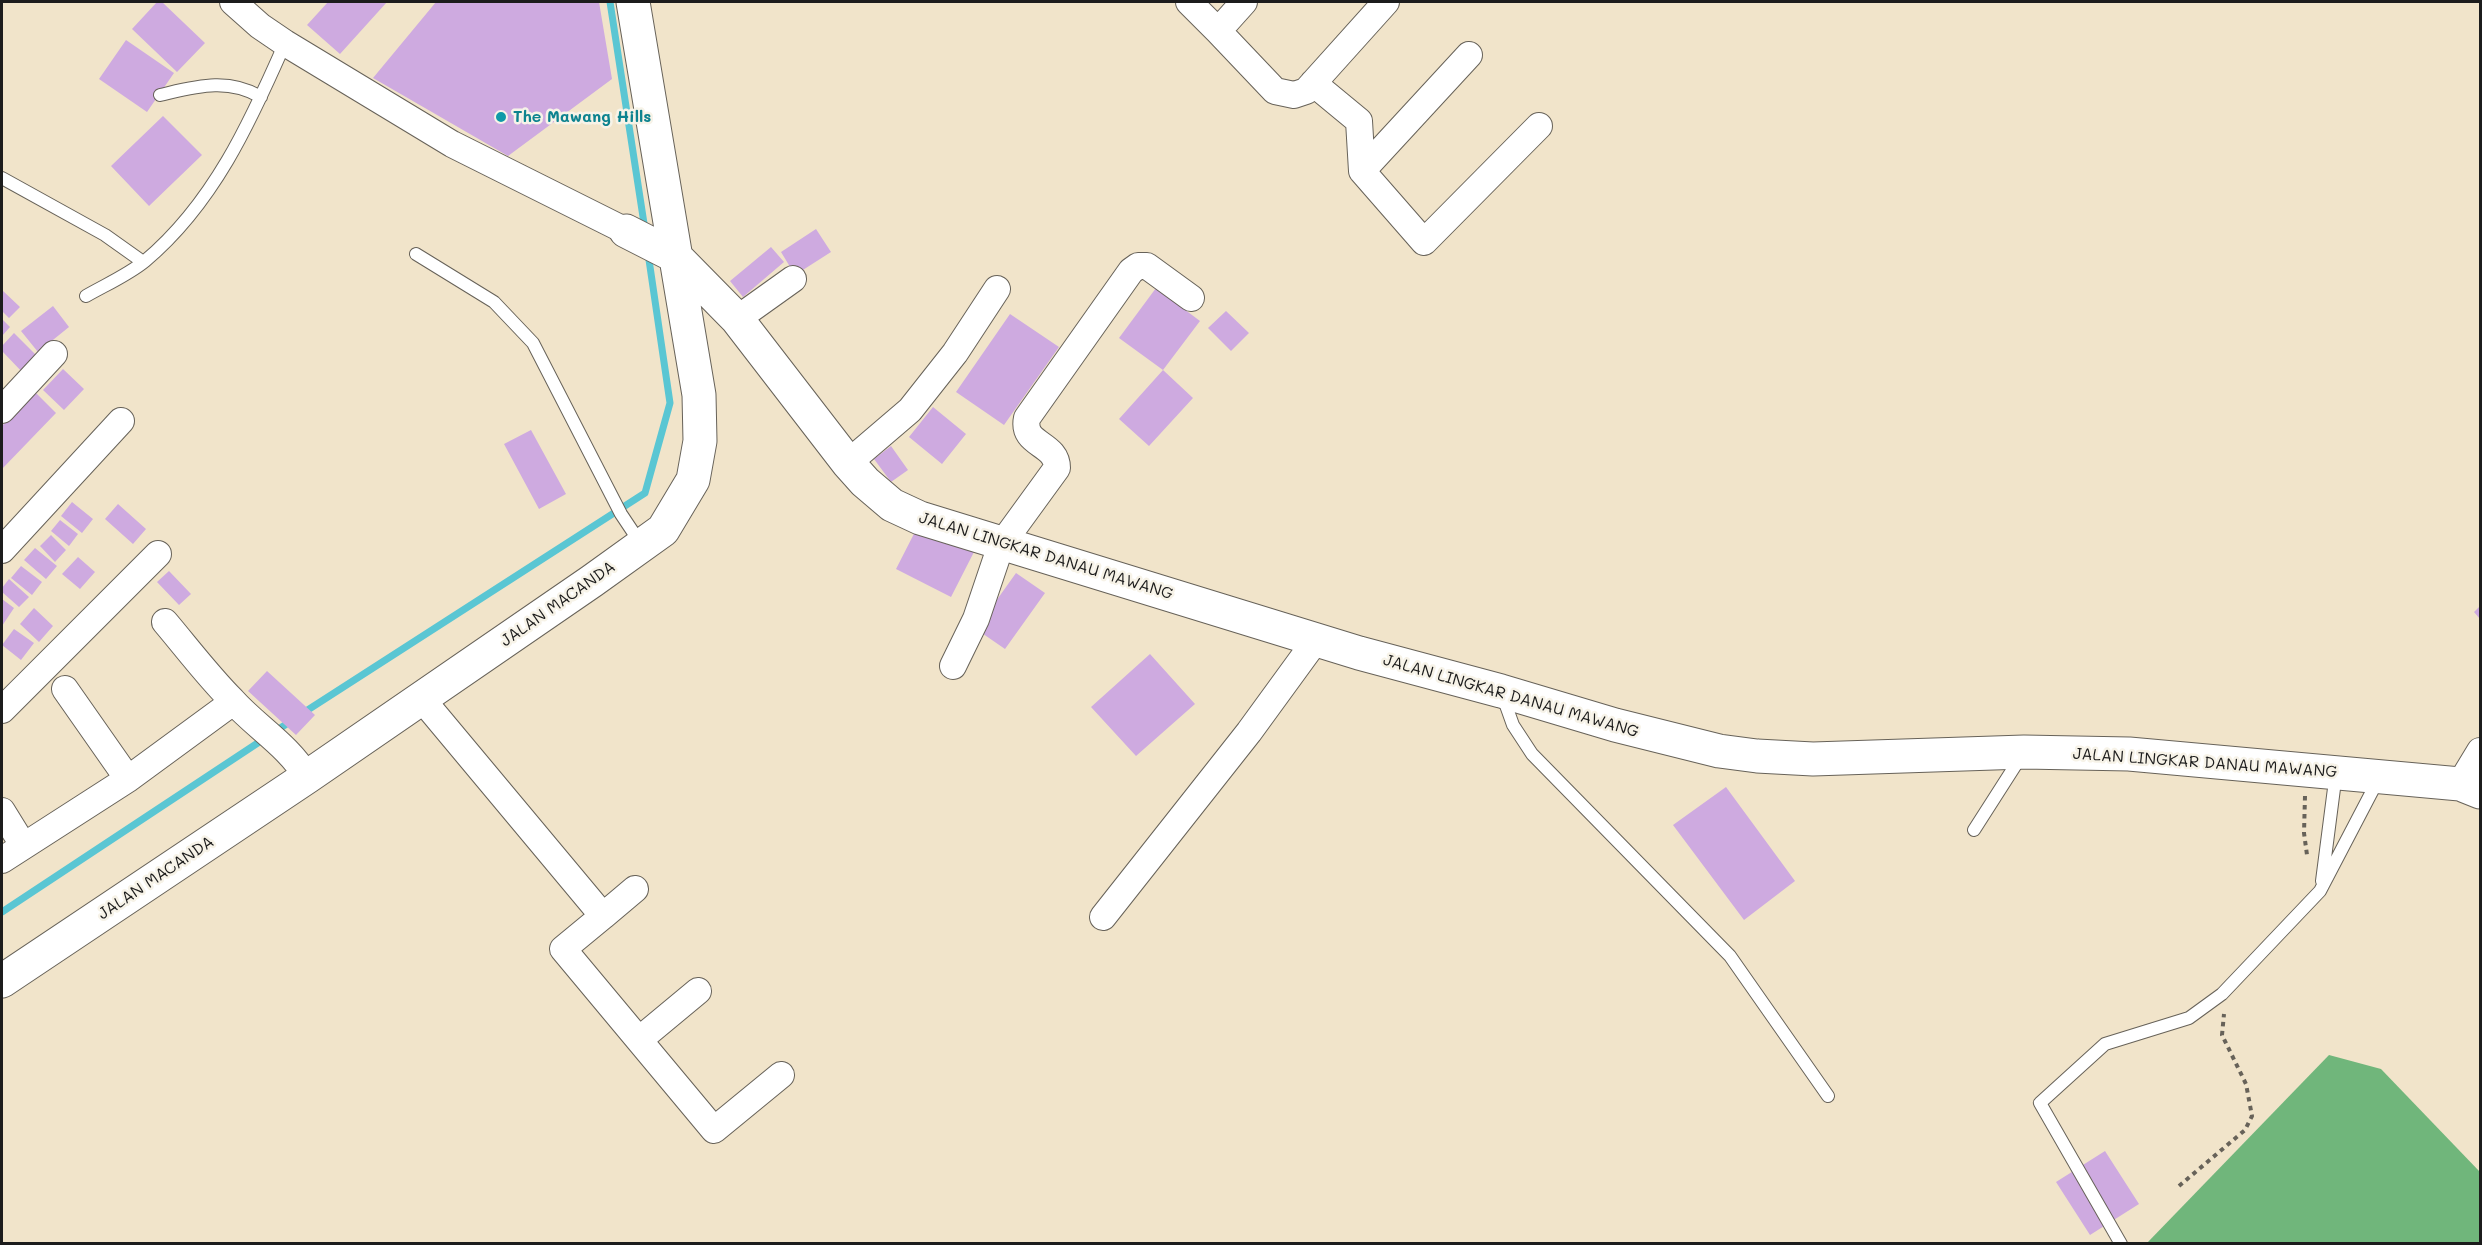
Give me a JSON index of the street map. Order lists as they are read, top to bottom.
{
  "streets": {
    "street": ["JALAN LINGKAR DANAU MAWANG", "JALAN MACANDA"]
  },
  "crossings": [
    ["JALAN LINGKAR DANAU MAWANG", "JALAN MACANDA"]
  ],
  "places": ["The Mawang Hills"]
}
